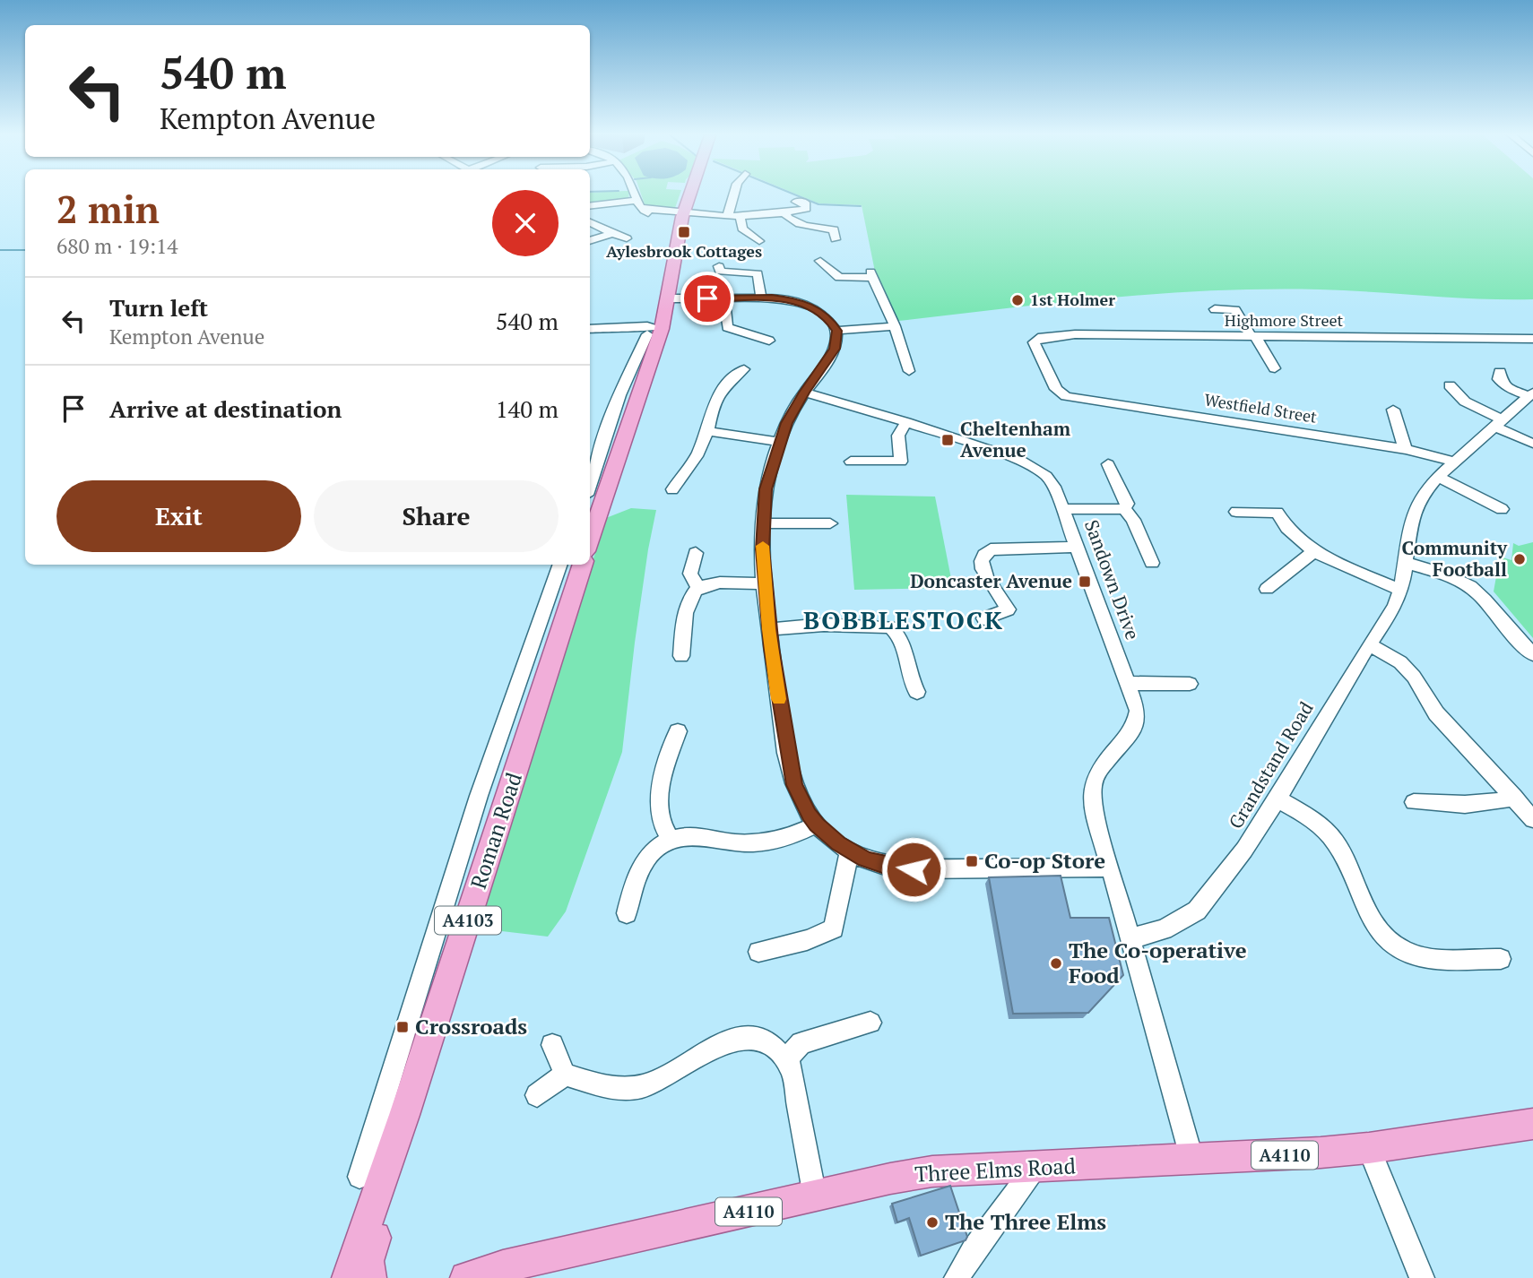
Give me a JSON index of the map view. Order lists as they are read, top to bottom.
{
  "streets": {
    "main road": [
      "Roman Road",
      "A4103",
      "A4110",
      "Three Elms Road"
    ],
    "street": [
      "Highmore Street",
      "Westfield Street",
      "Sandown Drive",
      "Grandstand Road"
    ]
  },
  "crossings": [
    ["Highmore Street", "Westfield Street"],
    ["Westfield Street", "Grandstand Road"],
    ["Sandown Drive", "Grandstand Road"]
  ],
  "districts": ["BOBBLESTOCK"],
  "places": {
    "transit": [
      "Aylesbrook Cottages",
      "Cheltenham Avenue",
      "Doncaster Avenue",
      "Co-op Store",
      "Crossroads"
    ],
    "other": [
      "1st Holmer",
      "Community Football",
      "The Co-operative Food",
      "The Three Elms"
    ]
  },
  "page": {
    "turn": ["540 m", "Kempton Avenue"],
    "heading": ["2 min", "680 m · 19:14"],
    "list": [
      {
        "name": "Turn left",
        "note": "Kempton Avenue",
        "value": "540 m"
      },
      {
        "name": "Arrive at destination",
        "value": "140 m"
      }
    ],
    "buttons": ["Exit", "Share"]
  }
}
